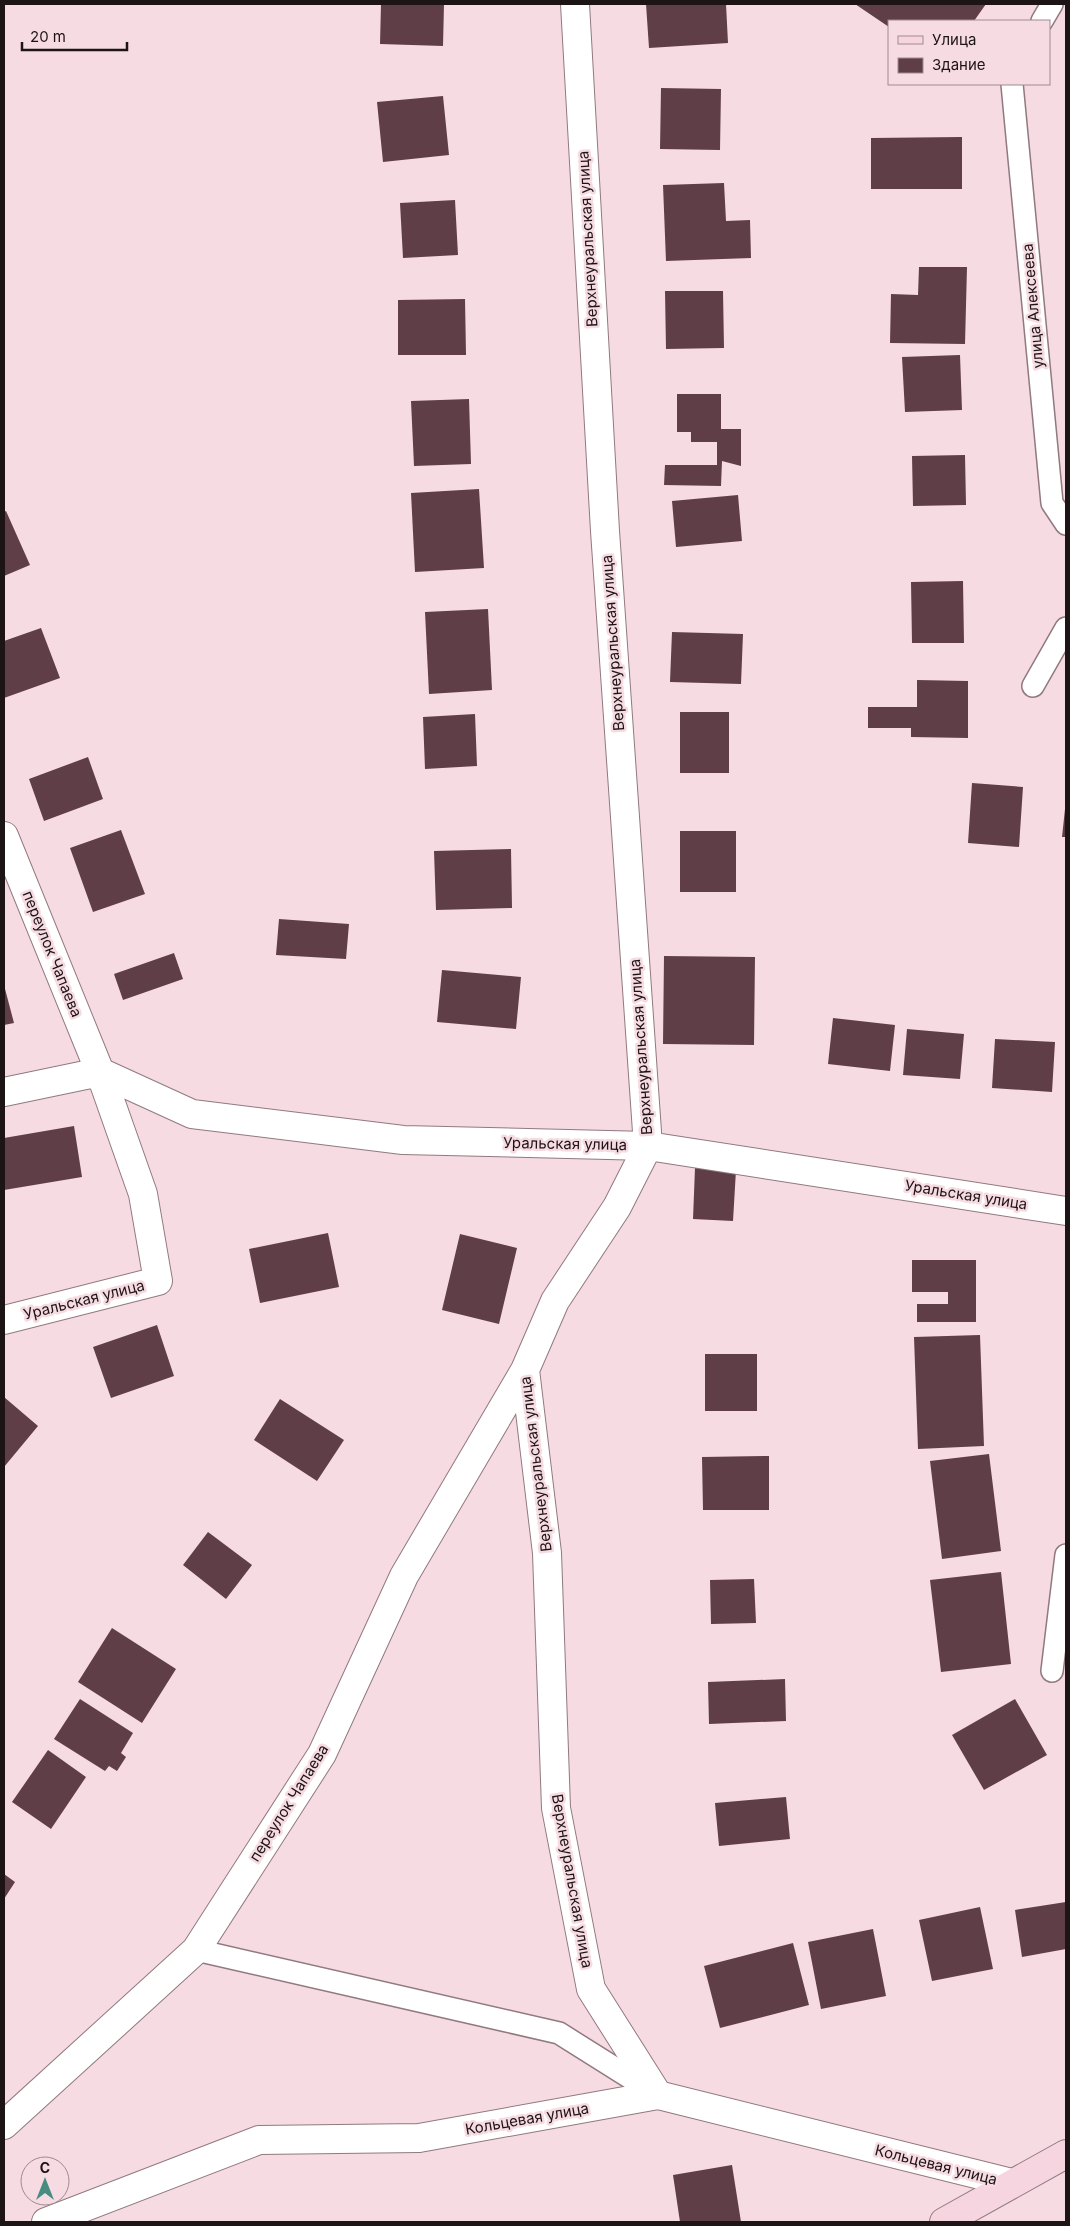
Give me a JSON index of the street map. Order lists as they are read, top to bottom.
{
  "streets": {
    "street": [
      "Верхнеуральская улица",
      "переулок Чапаева",
      "Уральская улица",
      "Кольцевая улица"
    ],
    "lane": ["улица Алексеева"]
  },
  "crossings": [
    ["Верхнеуральская улица", "переулок Чапаева"],
    ["Верхнеуральская улица", "Уральская улица"],
    ["Верхнеуральская улица", "Кольцевая улица"],
    ["переулок Чапаева", "Уральская улица"]
  ],
  "legend": ["Улица", "Здание"],
  "scale_bar": "20 m",
  "north": "top"
}
